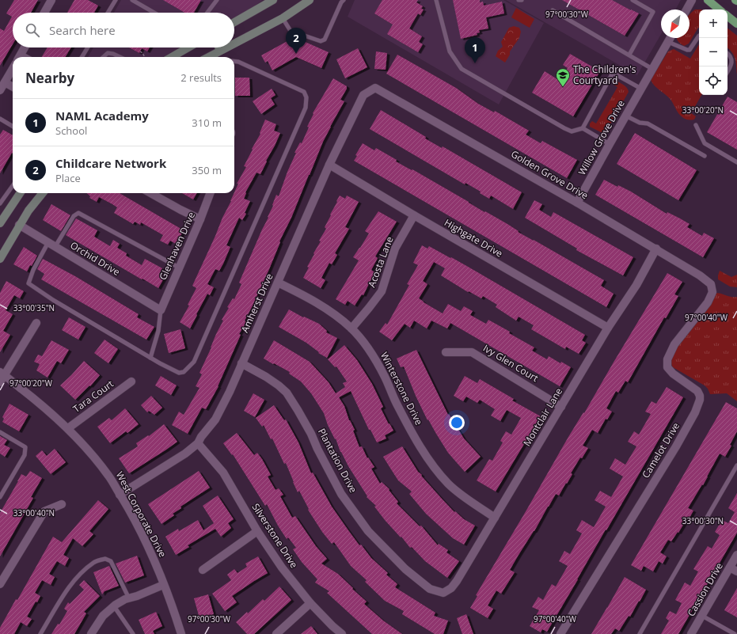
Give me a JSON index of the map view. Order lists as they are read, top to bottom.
{
  "streets": {
    "street": [
      "Willow Grove Drive",
      "Golden Grove Drive",
      "Highgate Drive",
      "Glenhaven Drive",
      "Orchid Drive",
      "Acosta Lane",
      "Amherst Drive",
      "Ivy Glen Court",
      "Winterstone Drive",
      "Tara Court",
      "Montclair Lane",
      "Camelot Drive",
      "Plantation Drive",
      "West Corporate Drive",
      "Silverstone Drive",
      "Cassion Drive"
    ]
  },
  "crossings": [
    ["Willow Grove Drive", "Golden Grove Drive"],
    ["Golden Grove Drive", "Amherst Drive"],
    ["Golden Grove Drive", "Montclair Lane"],
    ["Golden Grove Drive", "Camelot Drive"],
    ["Highgate Drive", "Acosta Lane"],
    ["Highgate Drive", "Amherst Drive"],
    ["Highgate Drive", "Montclair Lane"],
    ["Glenhaven Drive", "Orchid Drive"],
    ["Acosta Lane", "Winterstone Drive"],
    ["Amherst Drive", "Winterstone Drive"],
    ["Amherst Drive", "Plantation Drive"],
    ["Amherst Drive", "West Corporate Drive"],
    ["Amherst Drive", "Silverstone Drive"],
    ["Ivy Glen Court", "Montclair Lane"],
    ["Winterstone Drive", "Montclair Lane"],
    ["Tara Court", "West Corporate Drive"],
    ["Montclair Lane", "Plantation Drive"]
  ],
  "places": {
    "school or university": ["The Children's Courtyard"]
  },
  "north": "bottom left",
  "page": {
    "map_buttons": ["+", "−"],
    "search": "Search here",
    "pins": ["2", "1"],
    "heading": ["Nearby", "2 results"],
    "list": [
      {
        "mark": "1",
        "name": "NAML Academy",
        "note": "School",
        "value": "310 m"
      },
      {
        "mark": "2",
        "name": "Childcare Network",
        "note": "Place",
        "value": "350 m"
      }
    ]
  },
  "coordinates": [
    "97°00'30\"W",
    "33°00'20\"N",
    "33°00'35\"N",
    "97°00'40\"W",
    "97°00'20\"W",
    "33°00'40\"N",
    "33°00'30\"N"
  ]
}
